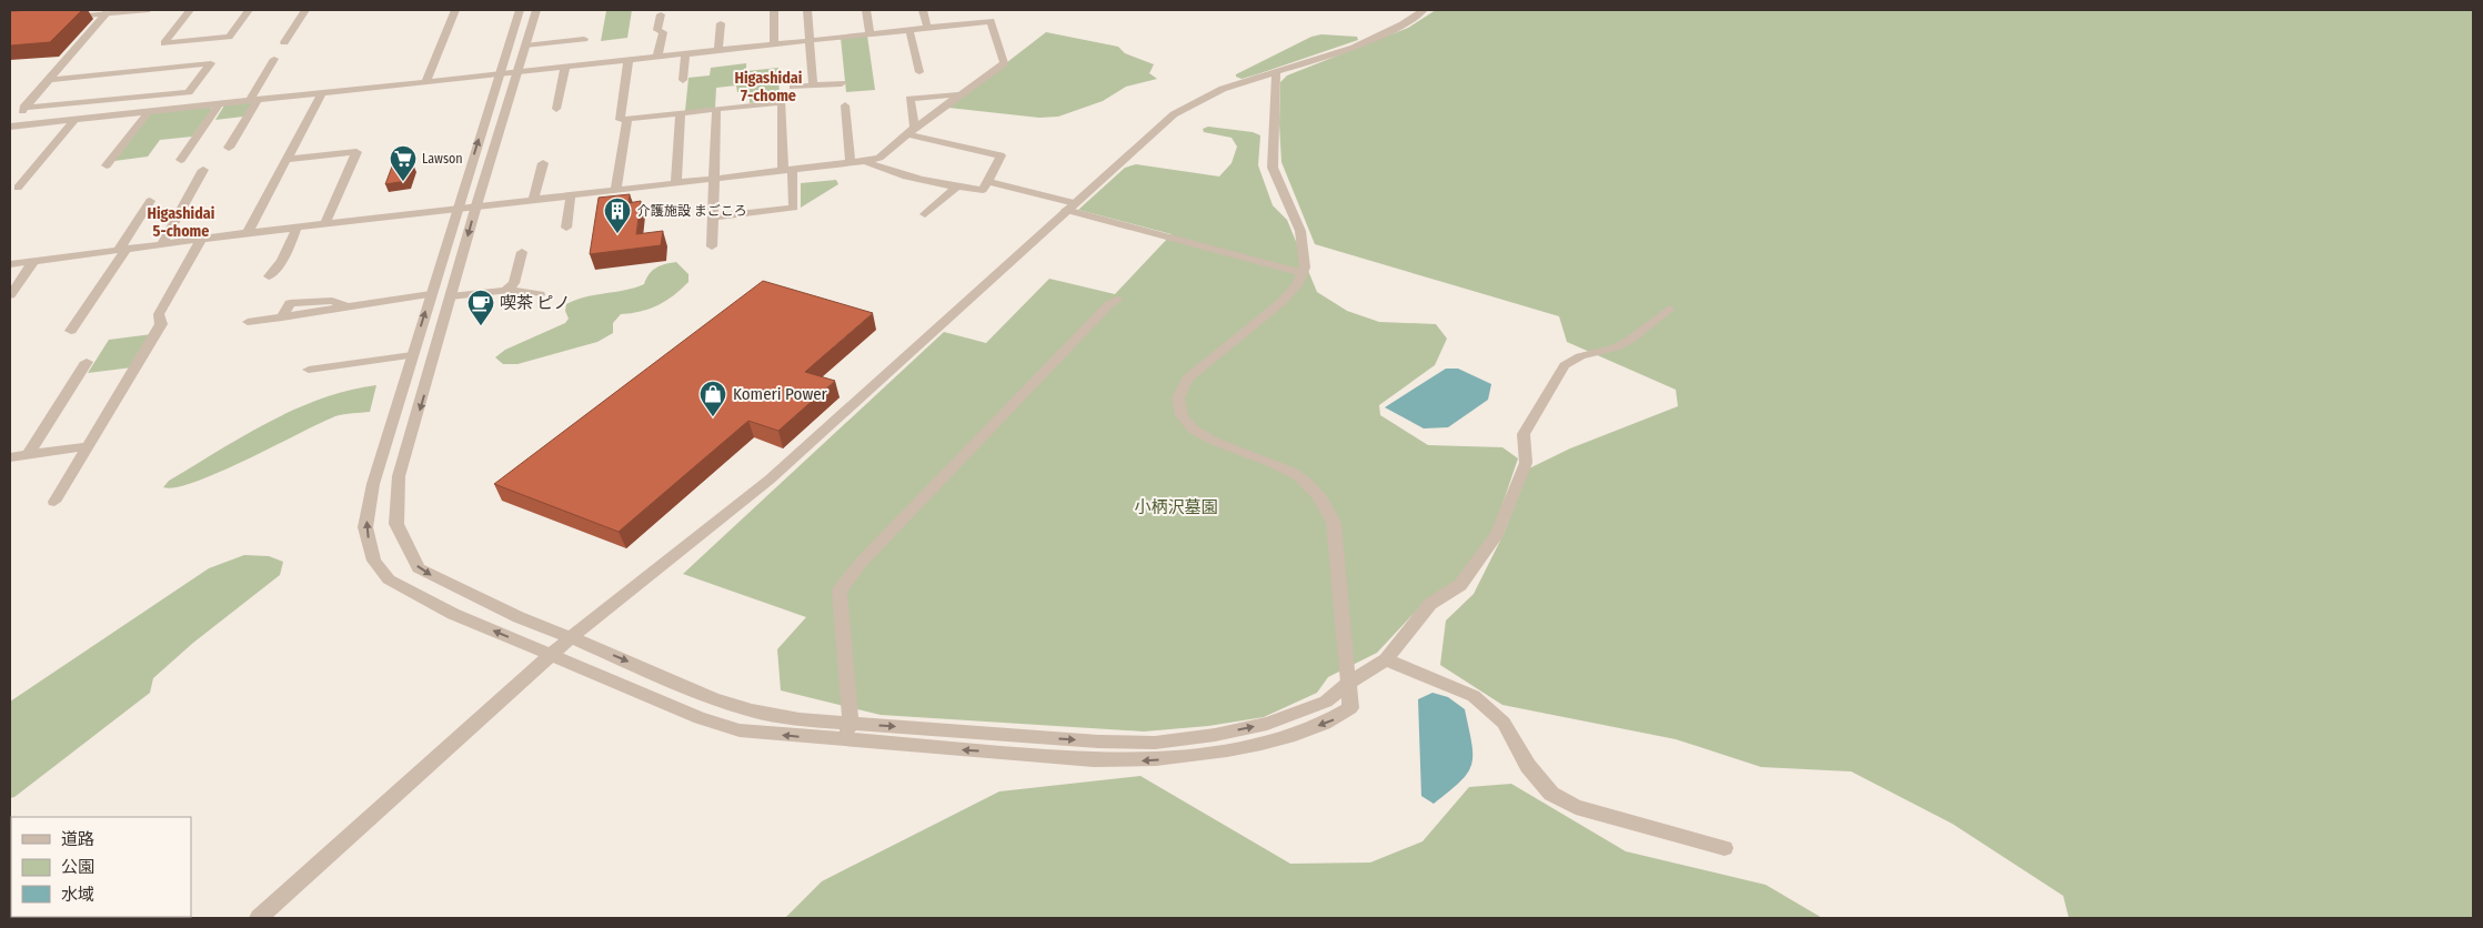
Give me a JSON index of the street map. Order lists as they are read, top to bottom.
{
  "districts": ["Higashidai 7-chome", "Higashidai 5-chome"],
  "parks": ["小柄沢墓園"],
  "places": {
    "supermarket": ["Lawson"],
    "building": ["介護施設 まごころ"],
    "cafe": ["喫茶 ピノ"],
    "shop": ["Komeri Power"]
  },
  "legend": ["道路", "公園", "水域"]
}
